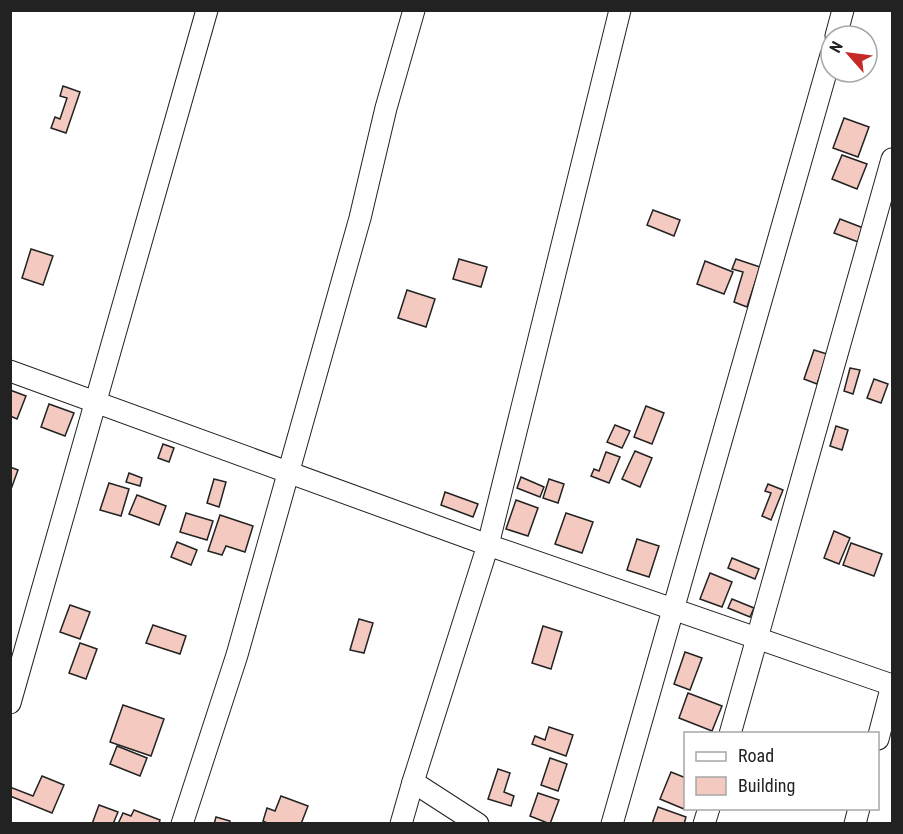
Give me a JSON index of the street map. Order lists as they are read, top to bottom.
{
  "legend": ["Road", "Building"],
  "north": "top left"
}
